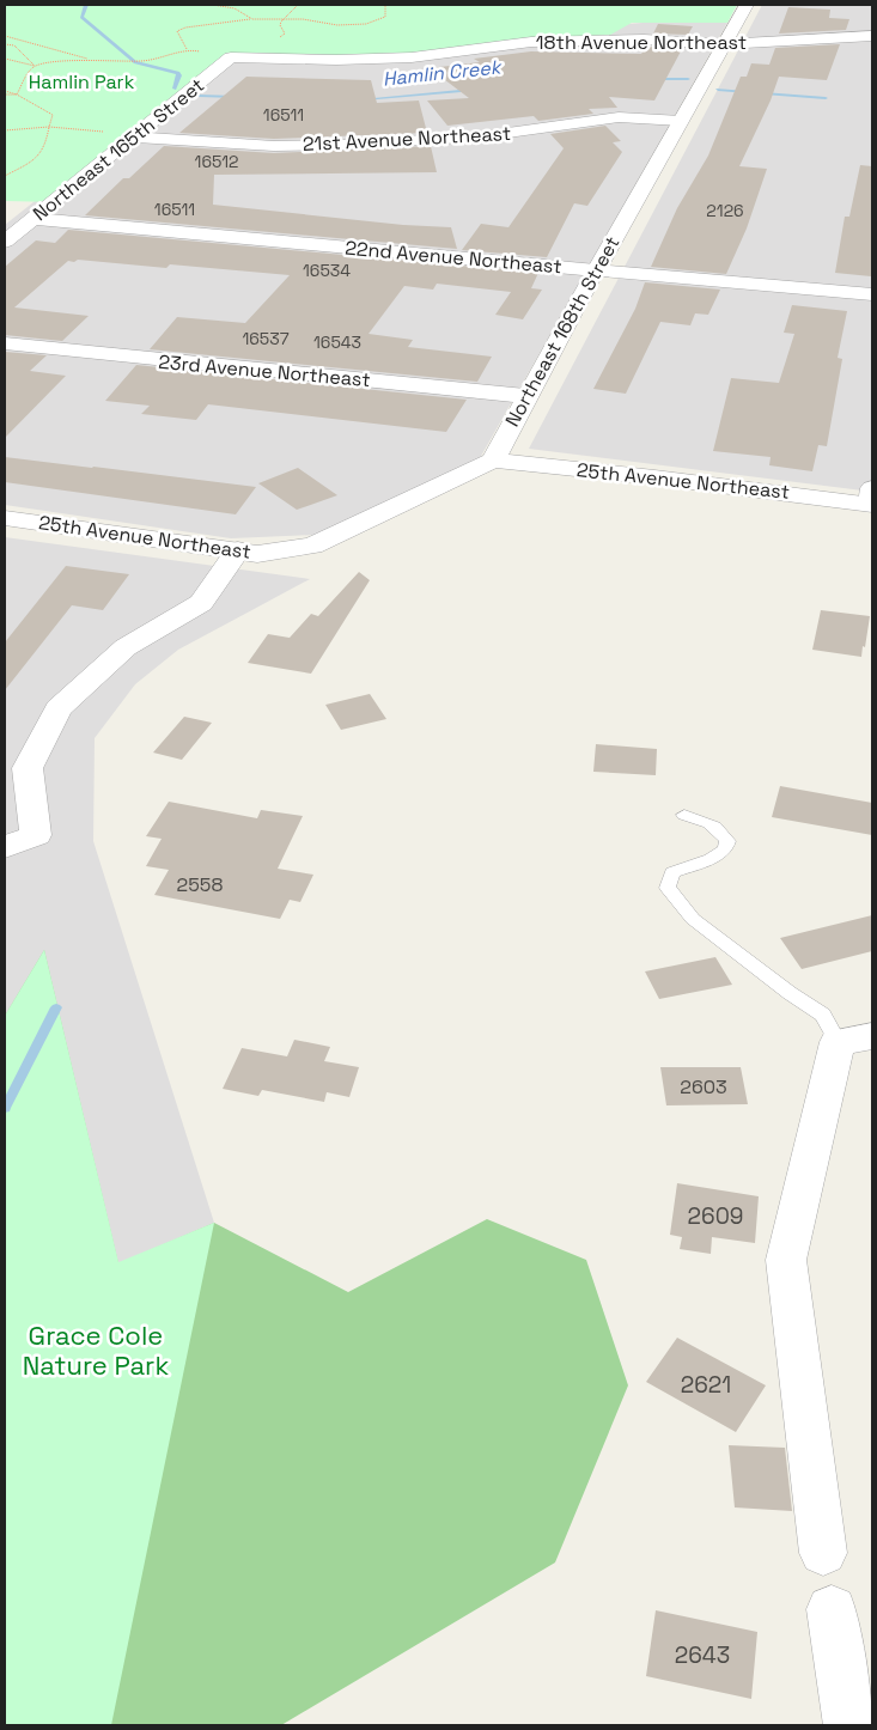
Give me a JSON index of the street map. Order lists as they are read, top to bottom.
{
  "streets": {
    "street": [
      "18th Avenue Northeast",
      "21st Avenue Northeast",
      "Northeast 165th Street",
      "22nd Avenue Northeast",
      "Northeast 168th Street",
      "23rd Avenue Northeast",
      "25th Avenue Northeast"
    ]
  },
  "crossings": [
    ["18th Avenue Northeast", "Northeast 165th Street"],
    ["18th Avenue Northeast", "Northeast 168th Street"],
    ["21st Avenue Northeast", "Northeast 165th Street"],
    ["21st Avenue Northeast", "Northeast 168th Street"],
    ["Northeast 165th Street", "22nd Avenue Northeast"],
    ["22nd Avenue Northeast", "Northeast 168th Street"],
    ["Northeast 168th Street", "23rd Avenue Northeast"],
    ["Northeast 168th Street", "25th Avenue Northeast"]
  ],
  "water": ["Hamlin Creek"],
  "parks": ["Hamlin Park", "Grace Cole Nature Park"],
  "house_numbers": [
    "16511",
    "16512",
    "16511",
    "2126",
    "16534",
    "16537",
    "16543",
    "2558",
    "2603",
    "2609",
    "2621",
    "2643"
  ]
}
